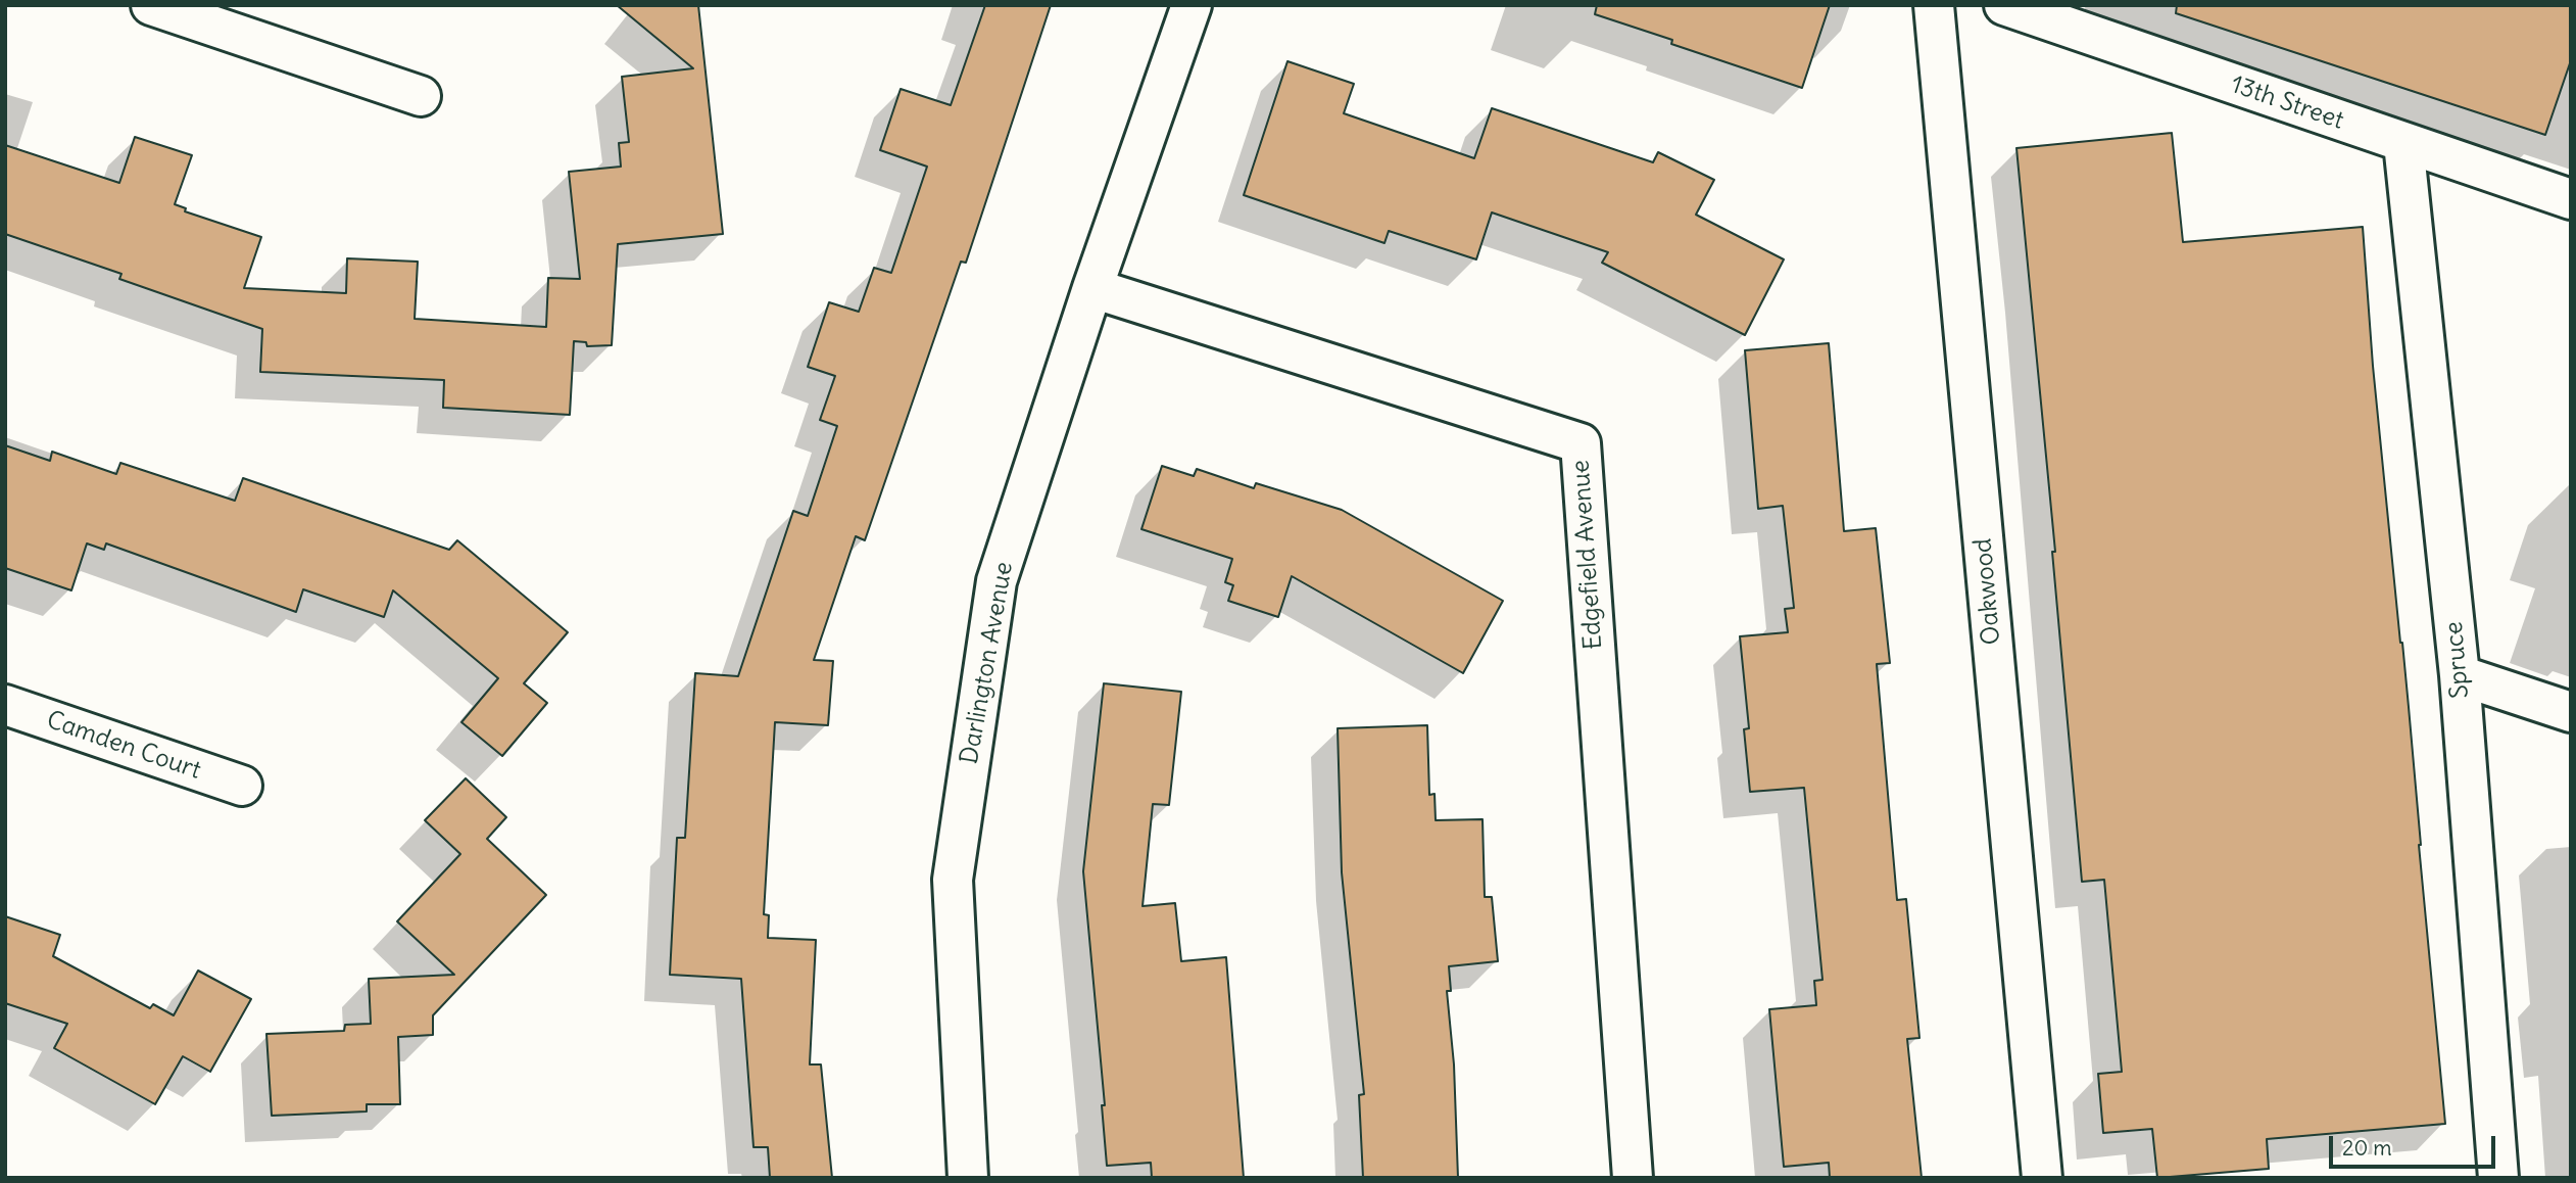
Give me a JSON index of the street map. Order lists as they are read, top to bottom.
{
  "streets": {
    "street": [
      "13th Street",
      "Edgefield Avenue",
      "Oakwood",
      "Spruce",
      "Darlington Avenue",
      "Camden Court"
    ]
  },
  "crossings": [
    ["13th Street", "Spruce"],
    ["Edgefield Avenue", "Darlington Avenue"]
  ],
  "scale_bar": "20 m"
}
